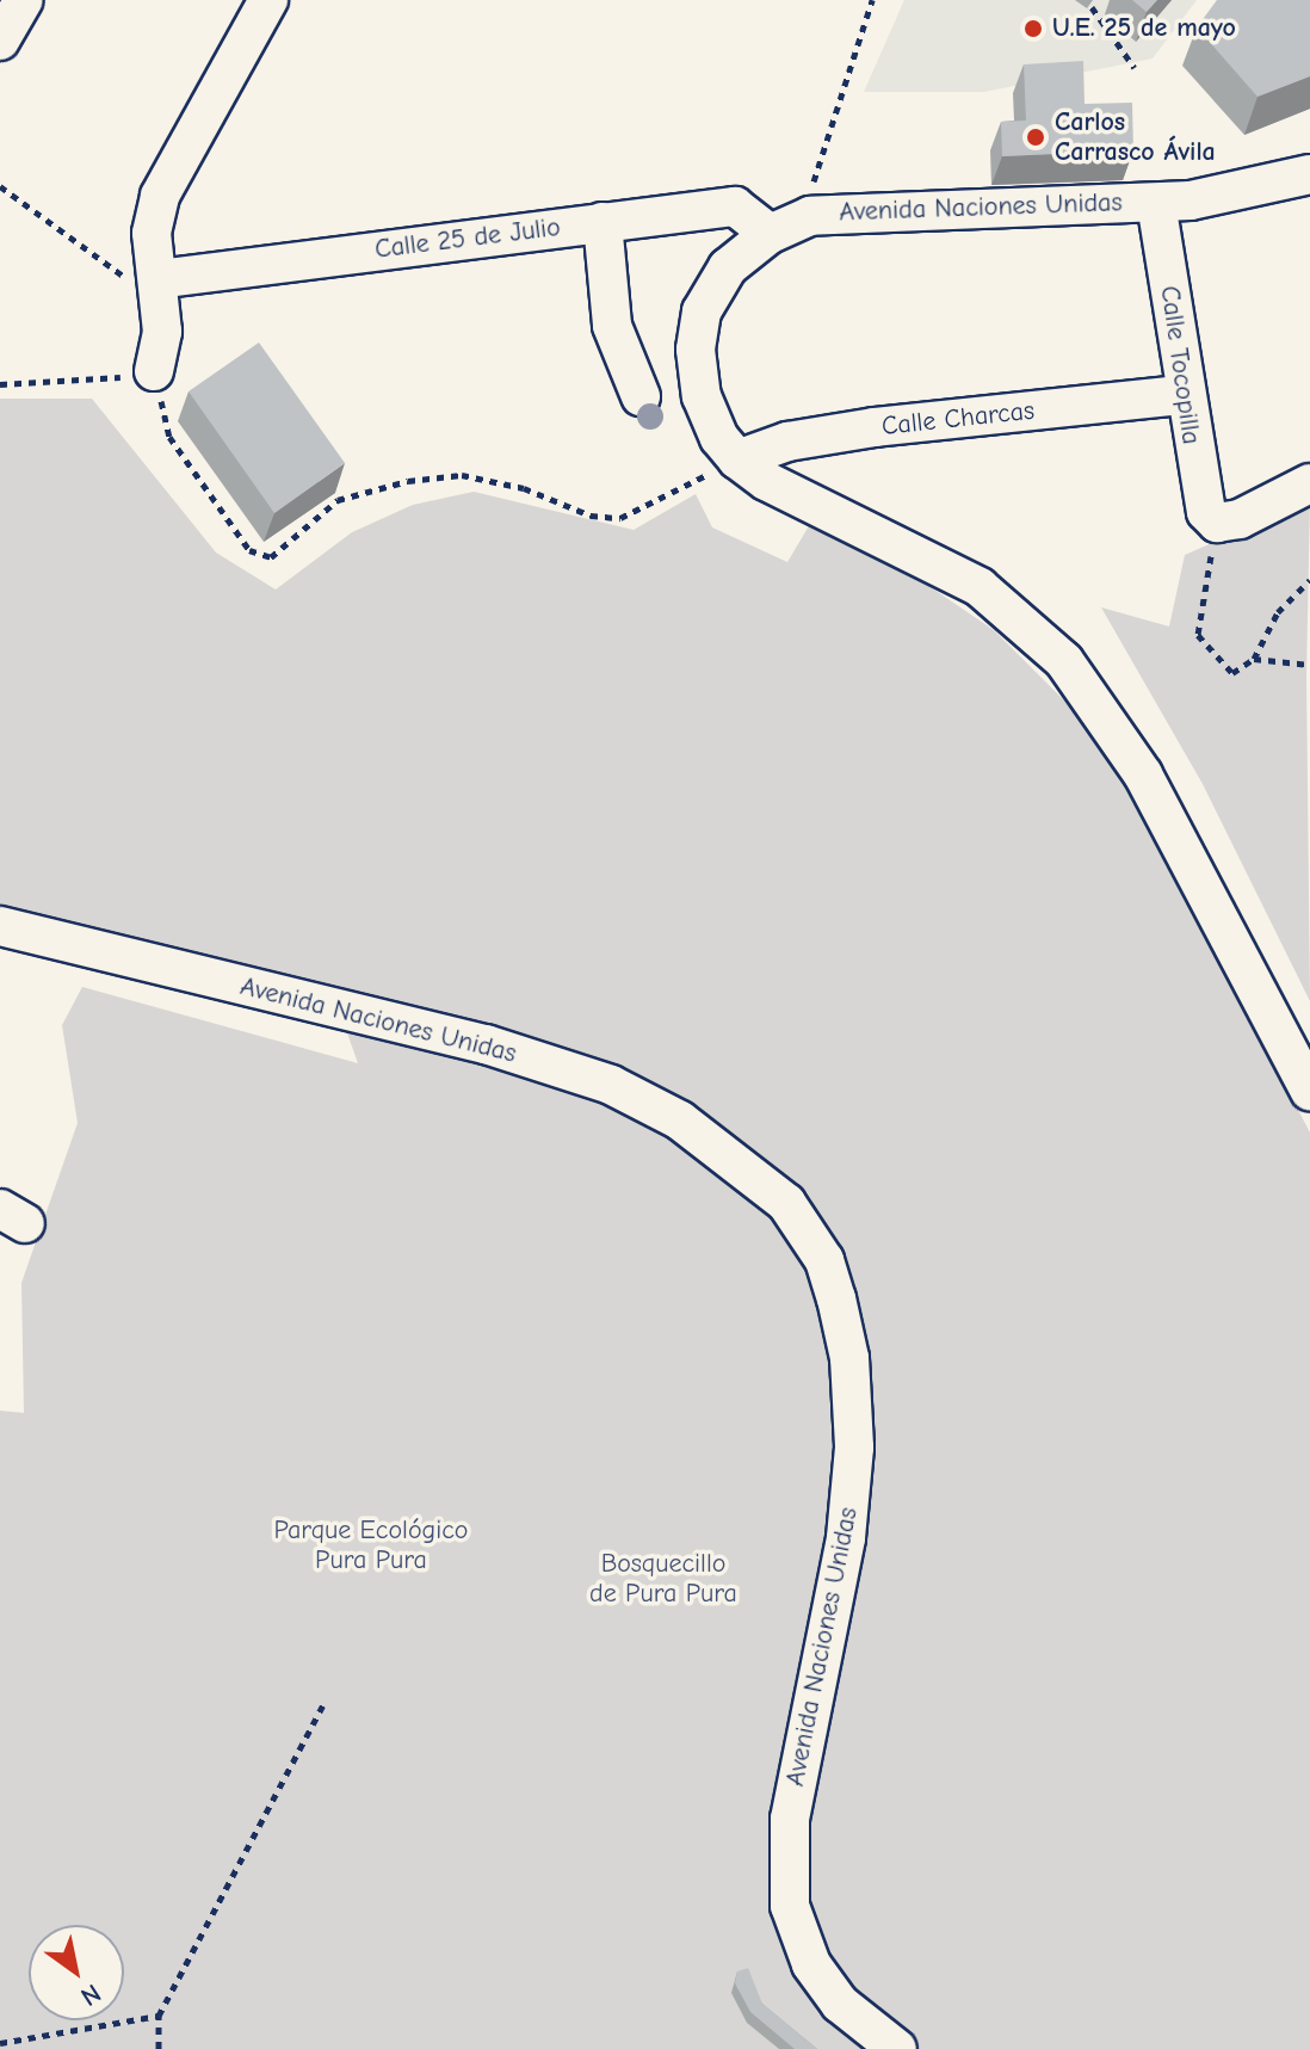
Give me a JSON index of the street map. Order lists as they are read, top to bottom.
{
  "streets": {
    "street": [
      "Avenida Naciones Unidas",
      "Calle 25 de Julio",
      "Calle Tocopilla",
      "Calle Charcas"
    ]
  },
  "crossings": [
    ["Avenida Naciones Unidas", "Calle 25 de Julio"],
    ["Avenida Naciones Unidas", "Calle Tocopilla"],
    ["Avenida Naciones Unidas", "Calle Charcas"],
    ["Calle Tocopilla", "Calle Charcas"]
  ],
  "parks": ["Parque Ecológico Pura Pura", "Bosquecillo de Pura Pura"],
  "places": ["U.E. 25 de mayo", "Carlos Carrasco Ávila"],
  "north": "bottom right"
}
